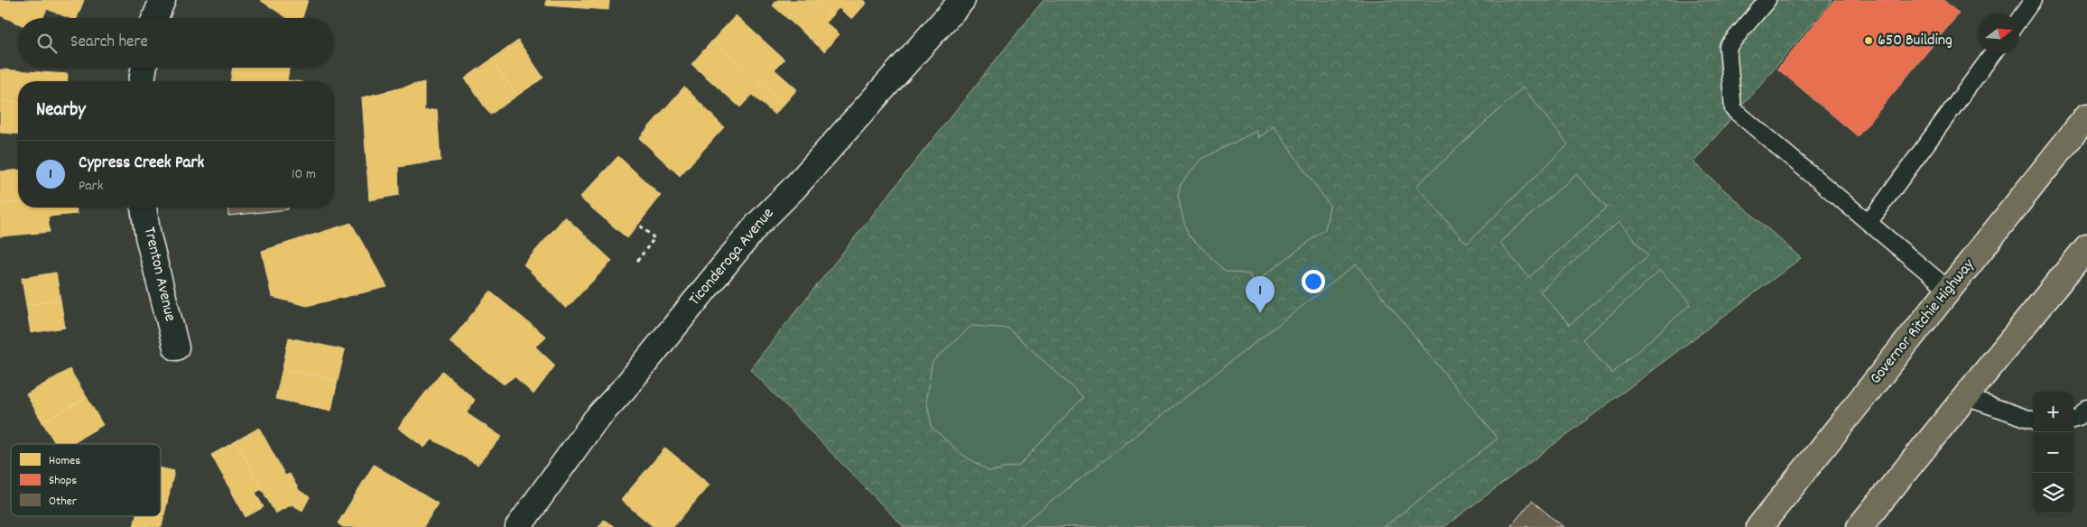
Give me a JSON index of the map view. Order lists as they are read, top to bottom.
{
  "streets": {
    "highway": ["Governor Ritchie Highway"],
    "street": ["Ticonderoga Avenue", "Trenton Avenue"]
  },
  "places": ["650 Building"],
  "legend": ["Homes", "Shops", "Other"],
  "north": "right",
  "page": {
    "search": "Search here",
    "heading": "Nearby",
    "list": [
      {
        "mark": "1",
        "name": "Cypress Creek Park",
        "note": "Park",
        "value": "10 m"
      }
    ],
    "pins": "1",
    "map_buttons": ["+", "−"]
  }
}
